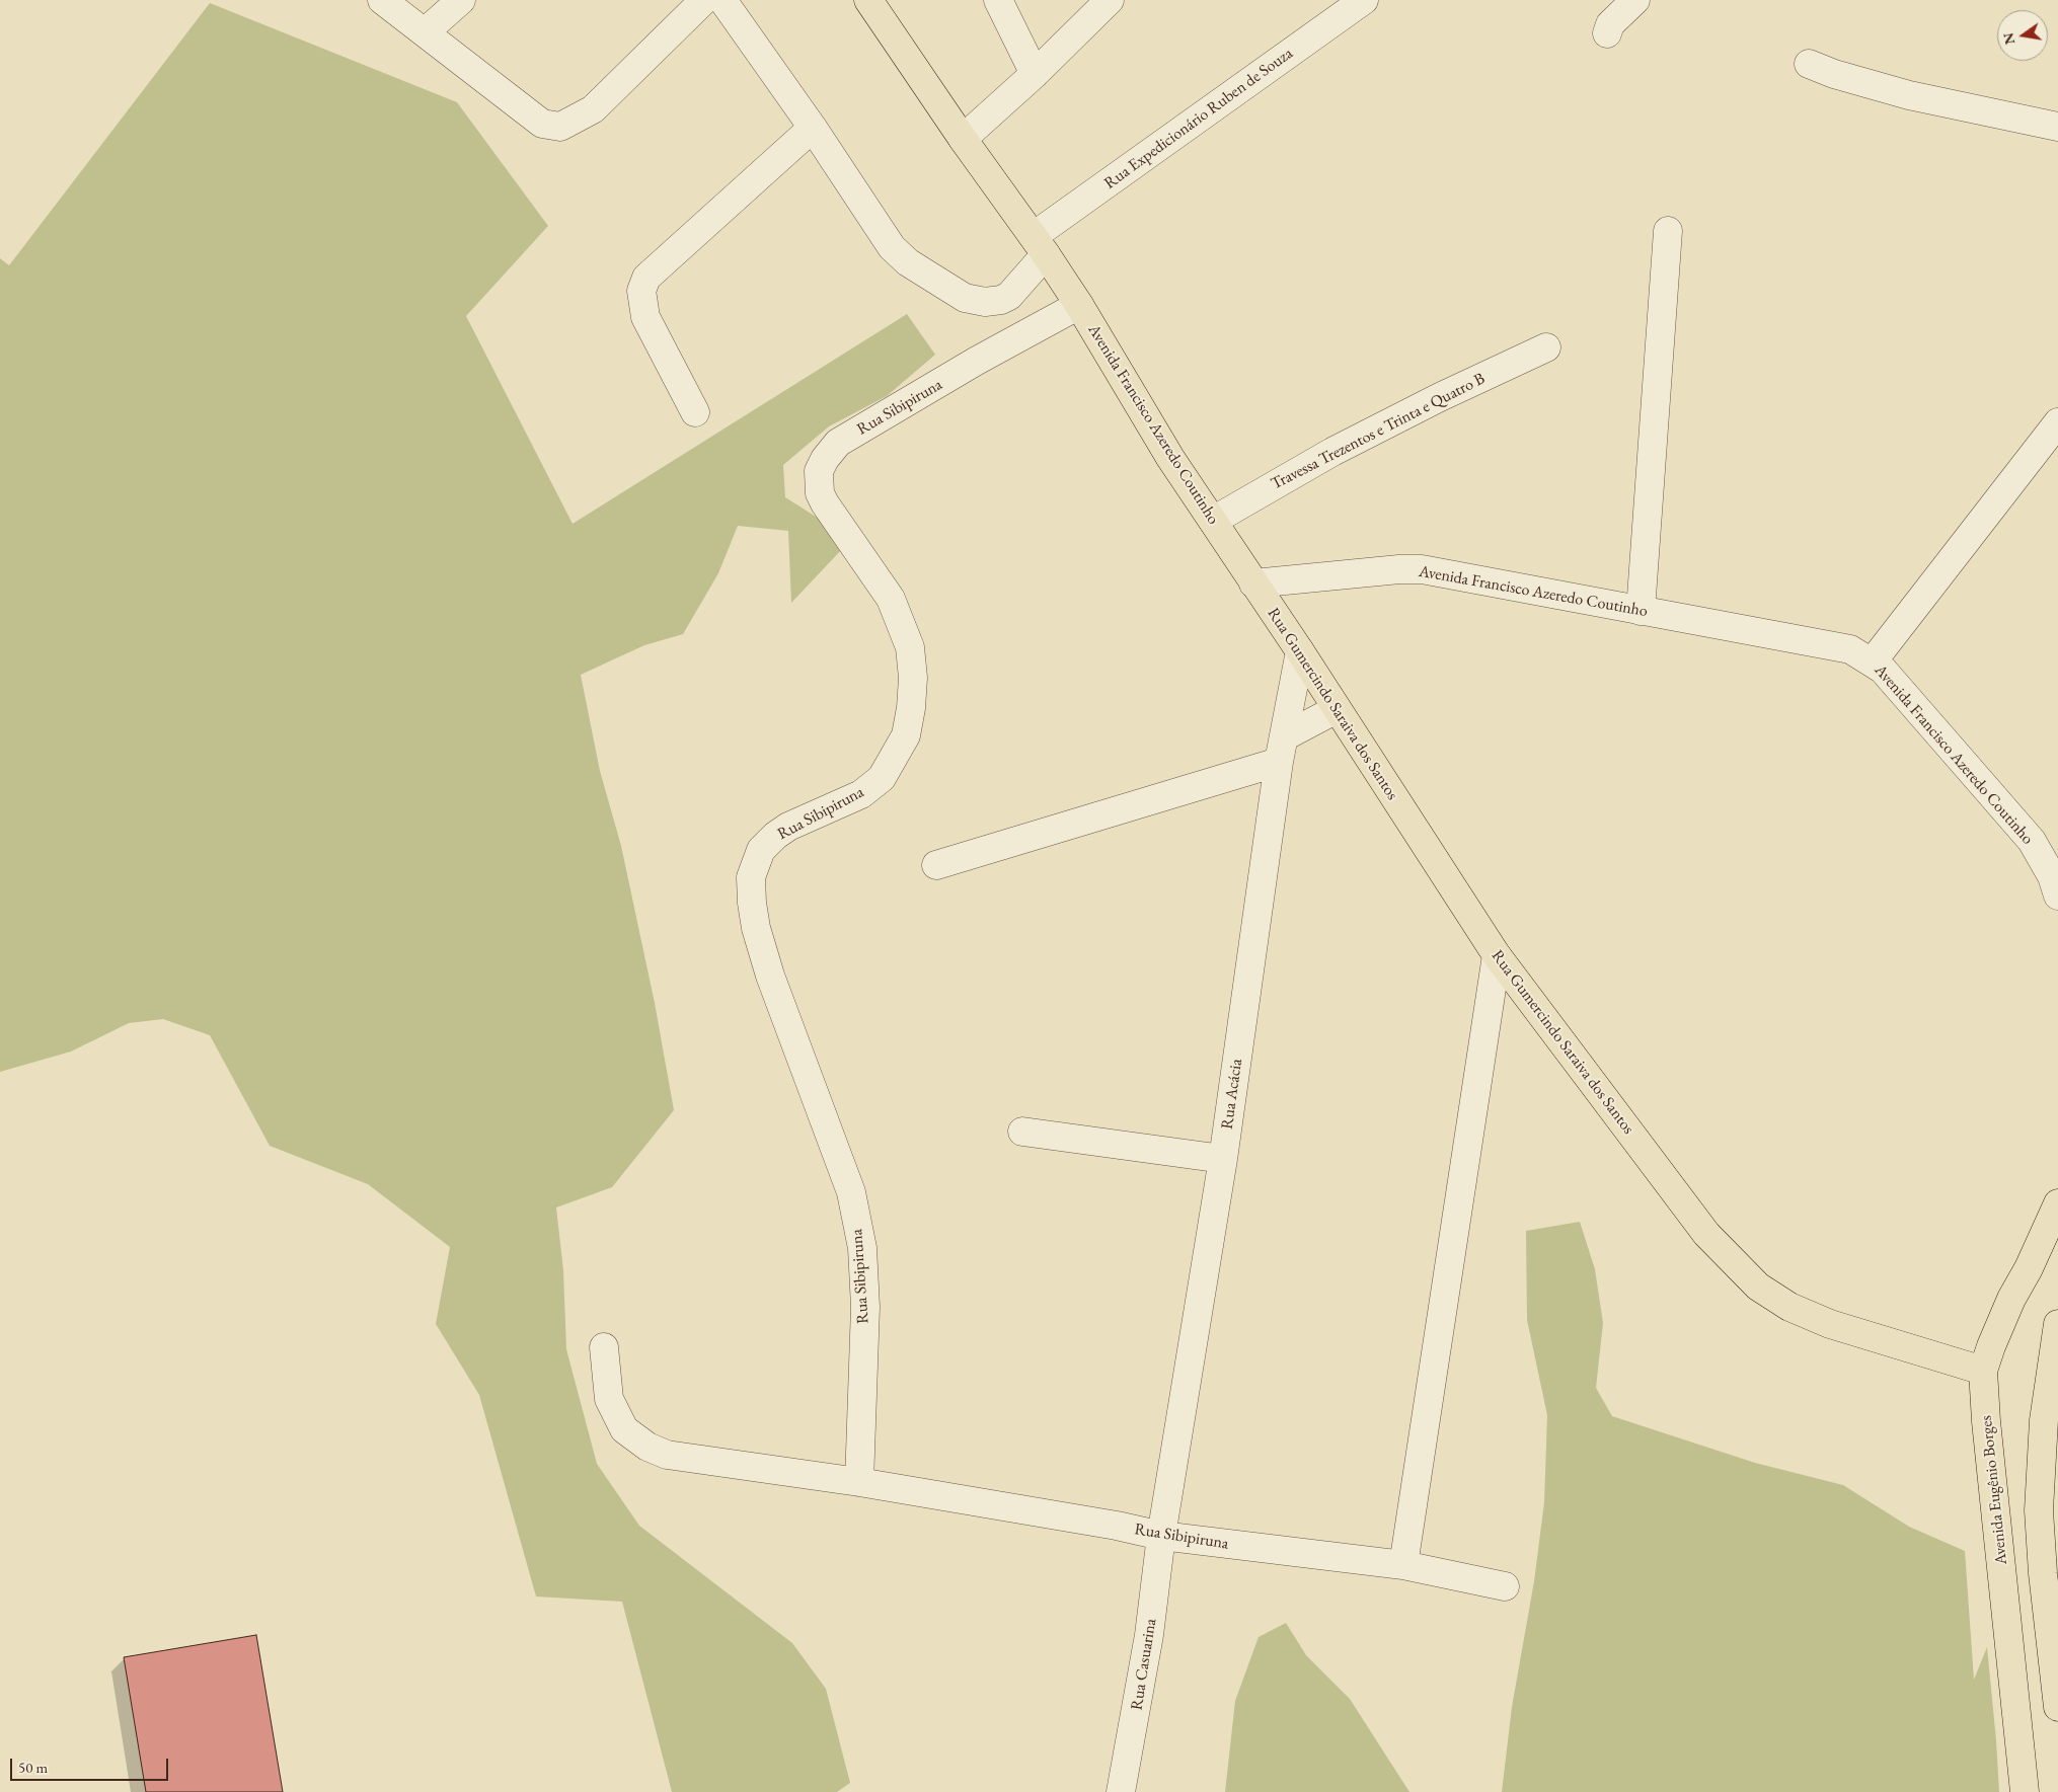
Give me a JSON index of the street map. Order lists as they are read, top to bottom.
{
  "streets": {
    "main road": ["Avenida Francisco Azeredo Coutinho", "Rua Gumercindo Saraiva dos Santos", "Avenida Eugênio Borges"],
    "street": [
      "Rua Expedicionário Ruben de Souza",
      "Rua Sibipiruna",
      "Travessa Trezentos e Trinta e Quatro B",
      "Rua Acácia",
      "Rua Casuarina"
    ]
  },
  "crossings": [
    ["Rua Expedicionário Ruben de Souza", "Avenida Francisco Azeredo Coutinho"],
    ["Rua Sibipiruna", "Avenida Francisco Azeredo Coutinho"],
    ["Rua Sibipiruna", "Rua Acácia"],
    ["Rua Sibipiruna", "Rua Casuarina"],
    ["Avenida Francisco Azeredo Coutinho", "Travessa Trezentos e Trinta e Quatro B"],
    ["Avenida Francisco Azeredo Coutinho", "Rua Gumercindo Saraiva dos Santos"],
    ["Rua Gumercindo Saraiva dos Santos", "Rua Acácia"],
    ["Rua Gumercindo Saraiva dos Santos", "Avenida Eugênio Borges"],
    ["Rua Acácia", "Rua Casuarina"]
  ],
  "scale_bar": "50 m",
  "north": "left"
}
